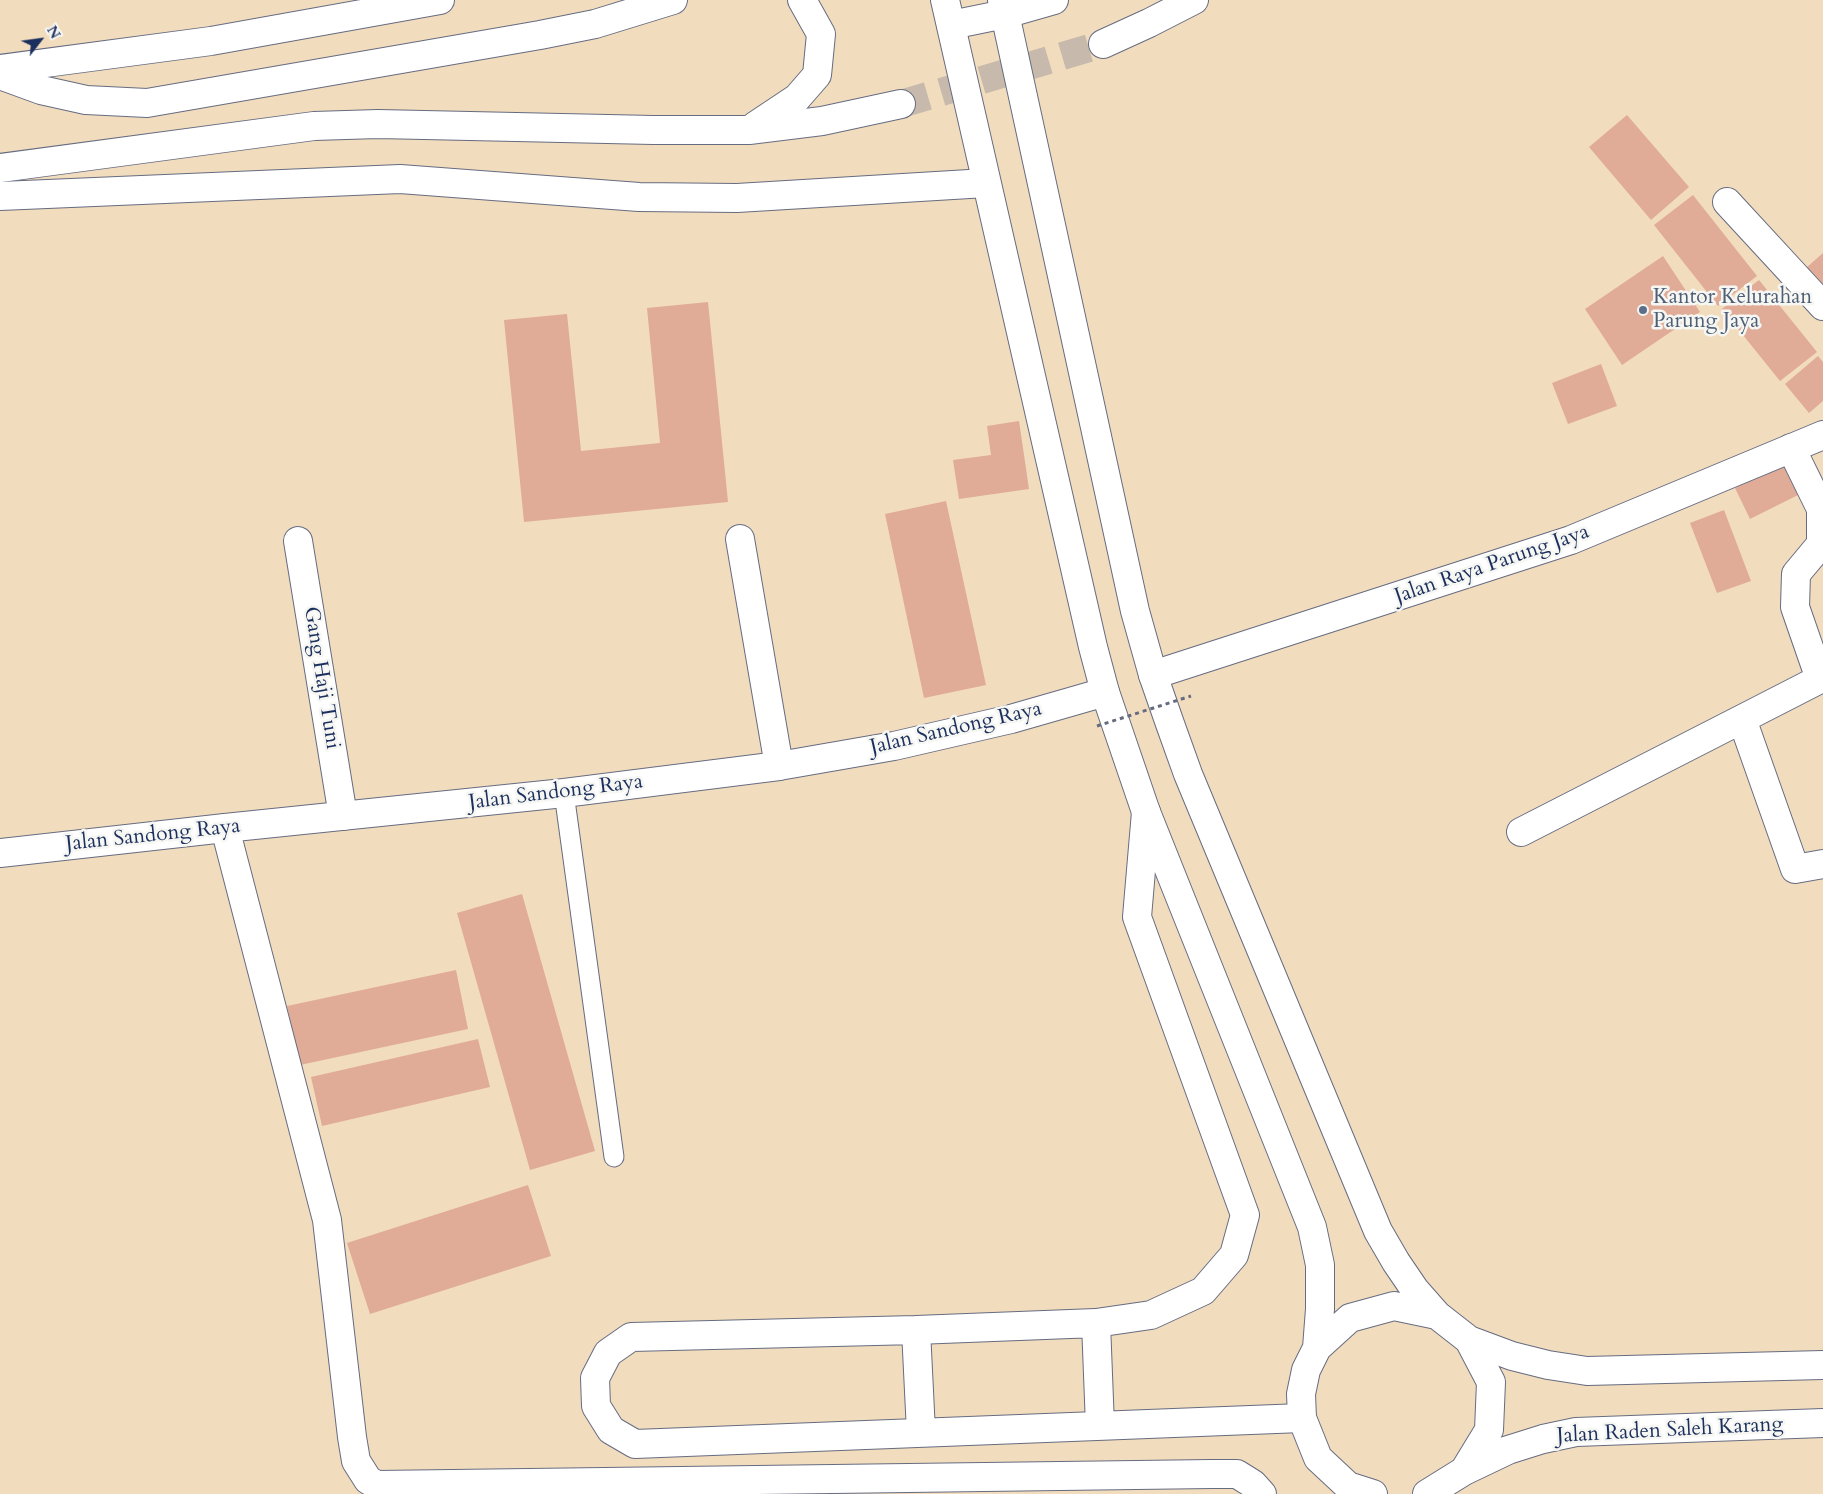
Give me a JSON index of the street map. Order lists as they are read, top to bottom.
{
  "streets": {
    "main road": [
      "Jalan Raya Parung Jaya",
      "Gang Haji Tuni",
      "Jalan Sandong Raya",
      "Jalan Raden Saleh Karang"
    ]
  },
  "crossings": [
    ["Gang Haji Tuni", "Jalan Sandong Raya"]
  ],
  "places": ["Kantor Kelurahan Parung Jaya"],
  "north": "top right"
}
